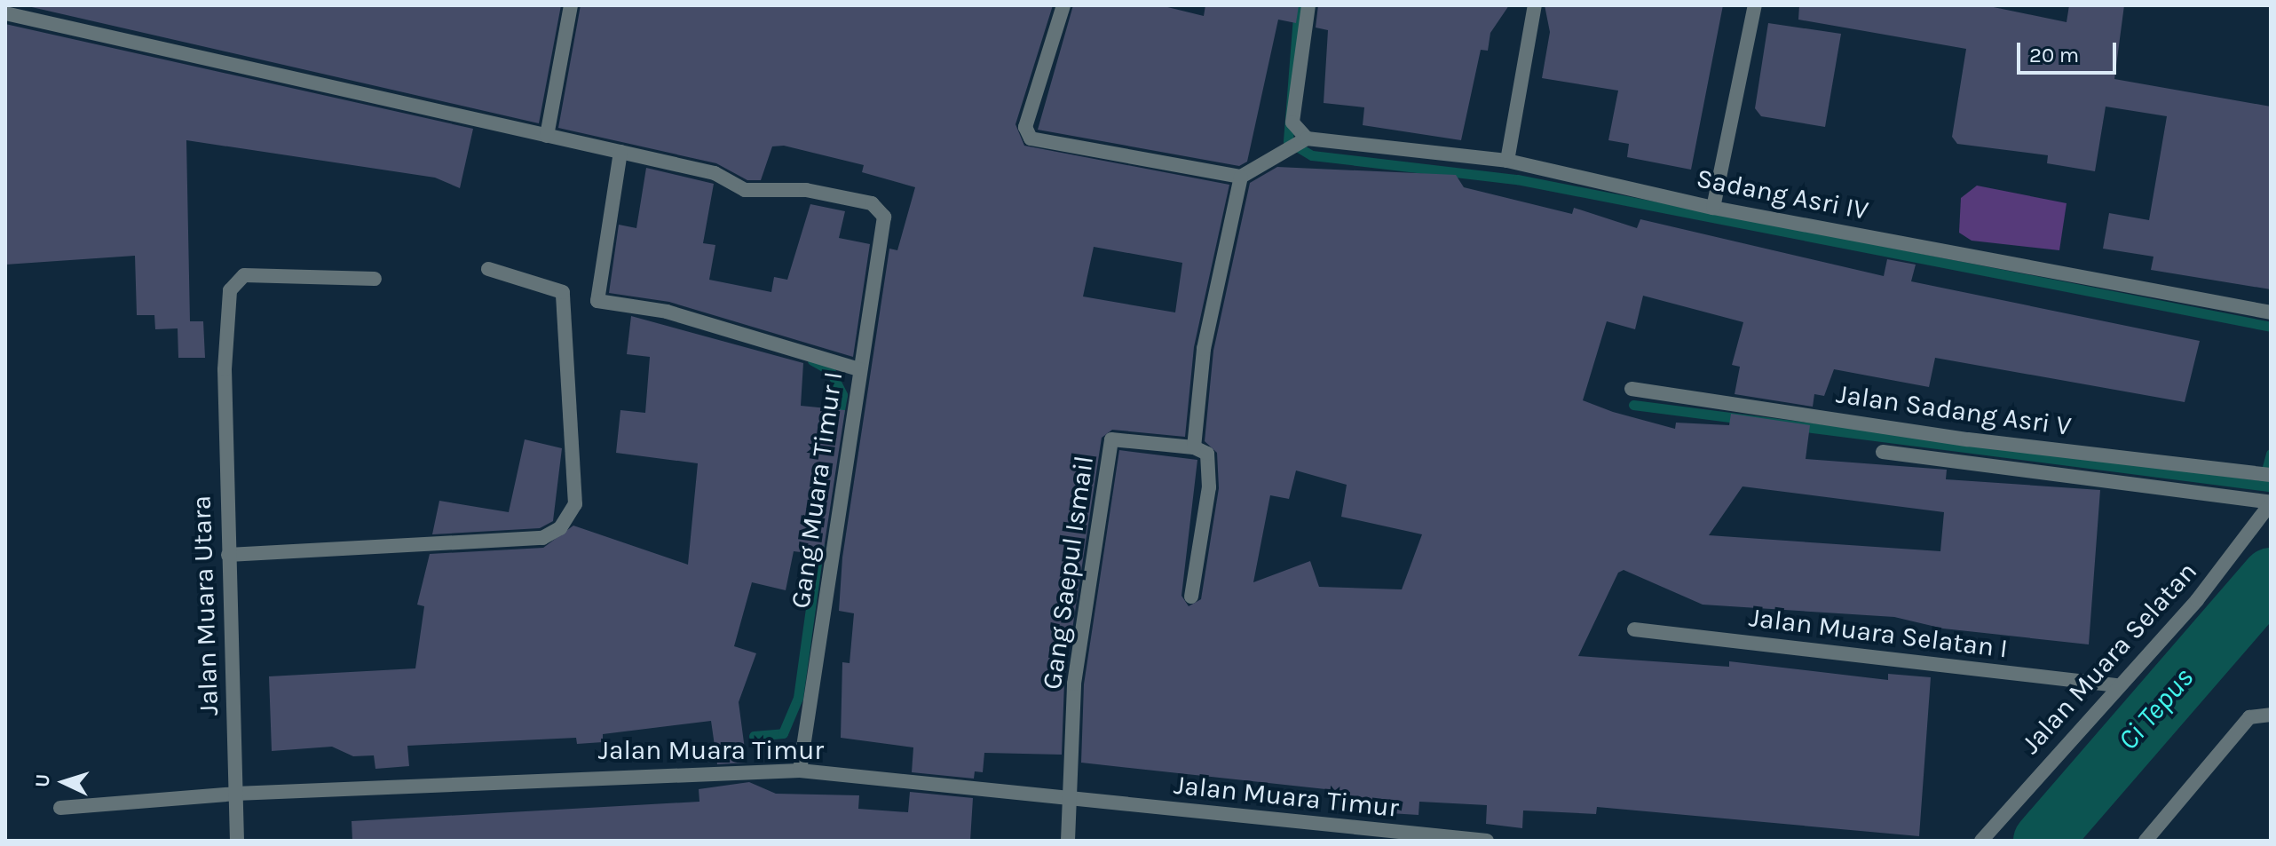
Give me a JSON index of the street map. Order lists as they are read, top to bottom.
{
  "streets": {
    "street": [
      "Sadang Asri IV",
      "Jalan Sadang Asri V",
      "Gang Muara Timur I",
      "Gang Saepul Ismail",
      "Jalan Muara Utara",
      "Jalan Muara Selatan I",
      "Jalan Muara Selatan",
      "Jalan Muara Timur"
    ]
  },
  "crossings": [
    ["Gang Muara Timur I", "Jalan Muara Timur"],
    ["Gang Saepul Ismail", "Jalan Muara Timur"],
    ["Jalan Muara Utara", "Jalan Muara Timur"],
    ["Jalan Muara Selatan I", "Jalan Muara Selatan"]
  ],
  "water": ["Ci Tepus"],
  "scale_bar": "20 m",
  "north": "left"
}
